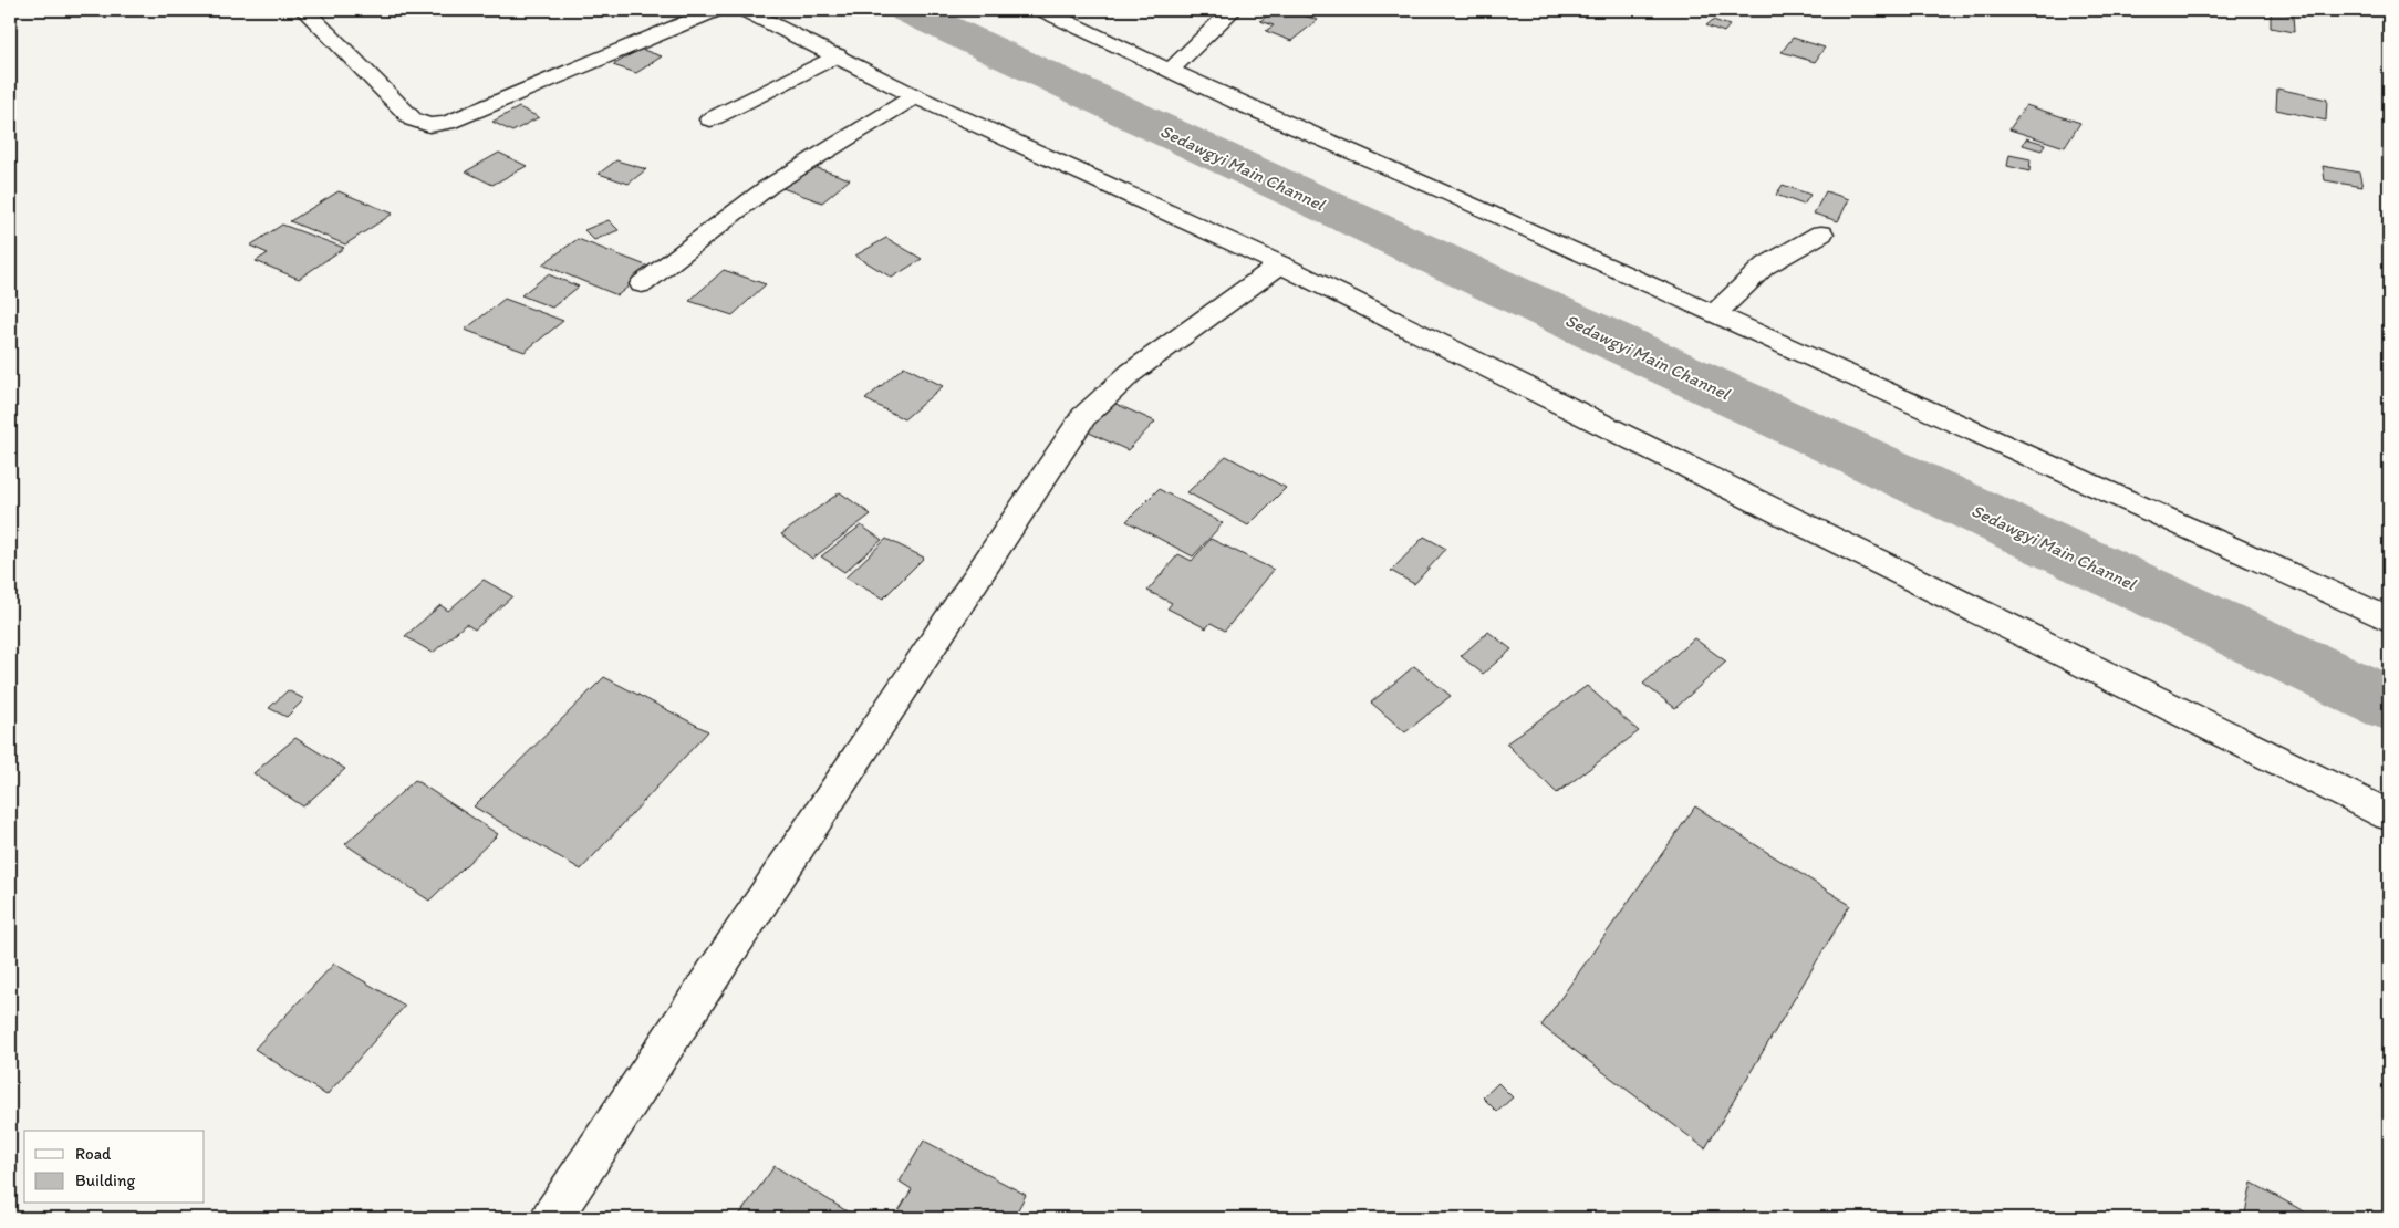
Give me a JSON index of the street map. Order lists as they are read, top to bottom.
{
  "water": ["Sedawgyi Main Channel"],
  "legend": ["Road", "Building"]
}
